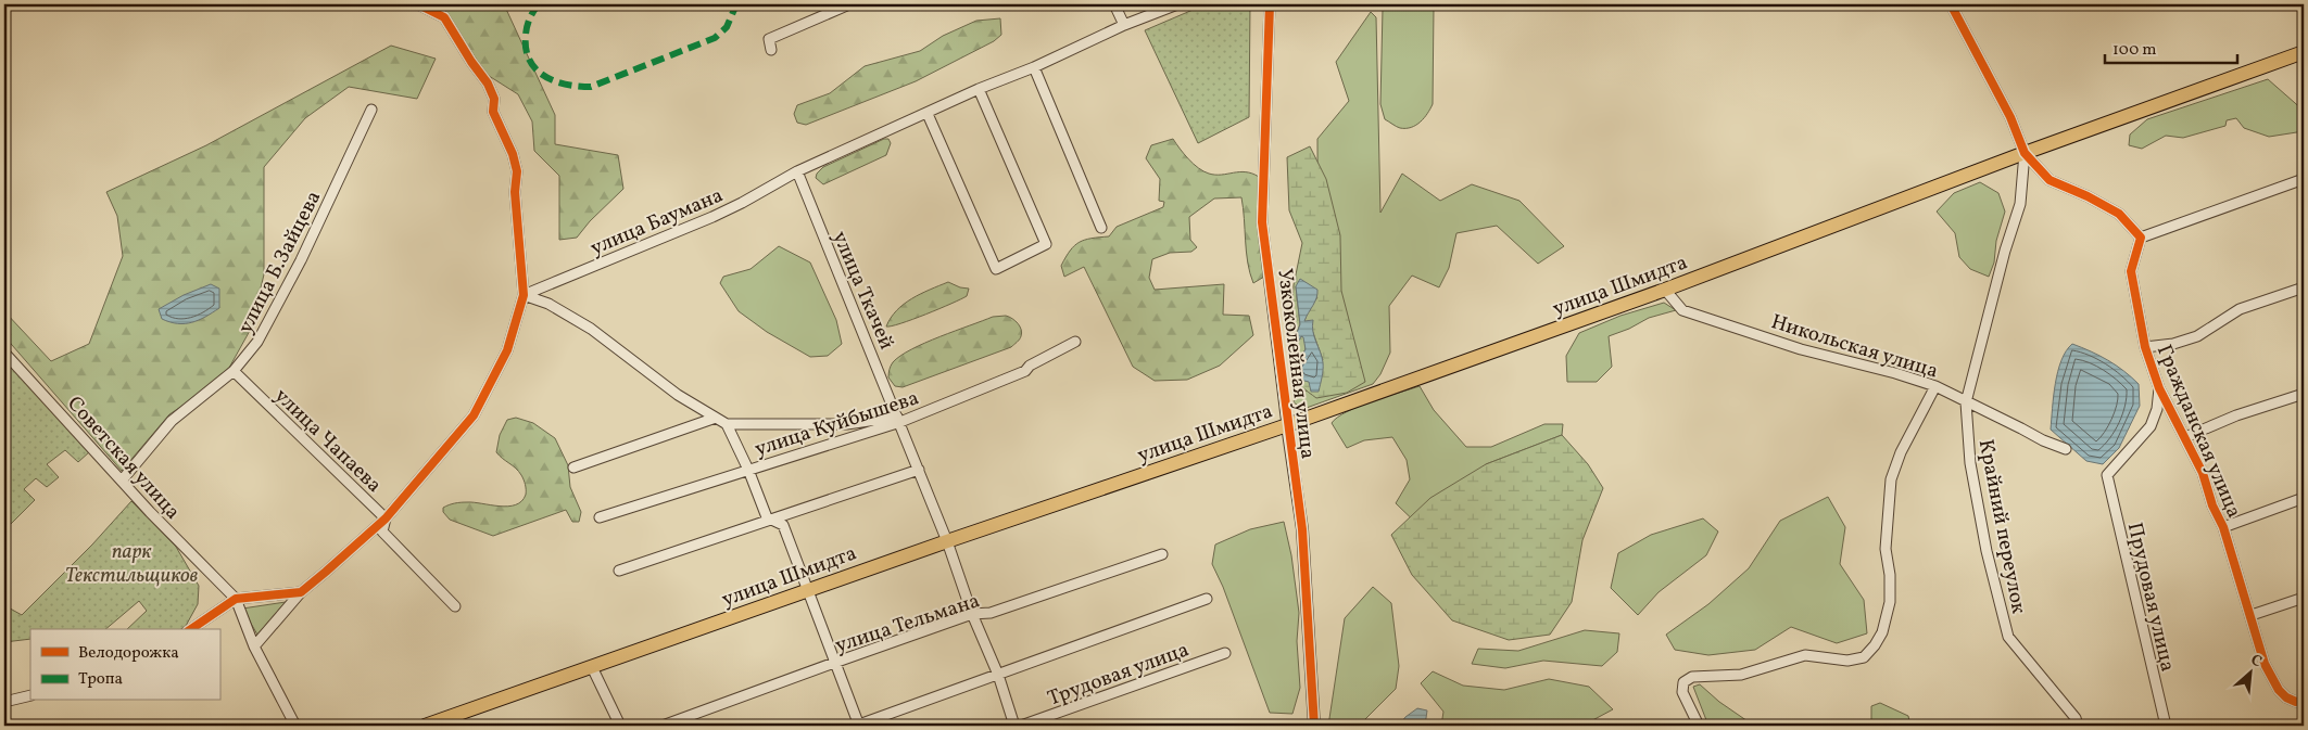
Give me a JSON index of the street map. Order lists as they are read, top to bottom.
{
  "streets": {
    "main road": ["улица Шмидта"],
    "street": [
      "улица Баумана",
      "улица Б.Зайцева",
      "улица Ткачей",
      "Никольская улица",
      "Узкоколейная улица",
      "улица Куйбышева",
      "Гражданская улица",
      "улица Чапаева",
      "Советская улица",
      "Крайний переулок",
      "Прудовая улица",
      "улица Тельмана",
      "Трудовая улица"
    ]
  },
  "crossings": [
    ["улица Баумана", "улица Ткачей"],
    ["улица Б.Зайцева", "улица Чапаева"],
    ["улица Б.Зайцева", "Советская улица"],
    ["улица Шмидта", "улица Ткачей"],
    ["улица Шмидта", "Никольская улица"],
    ["улица Шмидта", "Узкоколейная улица"],
    ["улица Шмидта", "Крайний переулок"],
    ["улица Ткачей", "улица Куйбышева"],
    ["улица Ткачей", "улица Тельмана"],
    ["Никольская улица", "Крайний переулок"],
    ["Гражданская улица", "Прудовая улица"]
  ],
  "parks": ["парк Текстильщиков"],
  "legend": ["Велодорожка", "Тропа"],
  "scale_bar": "100 m",
  "north": "top right"
}
